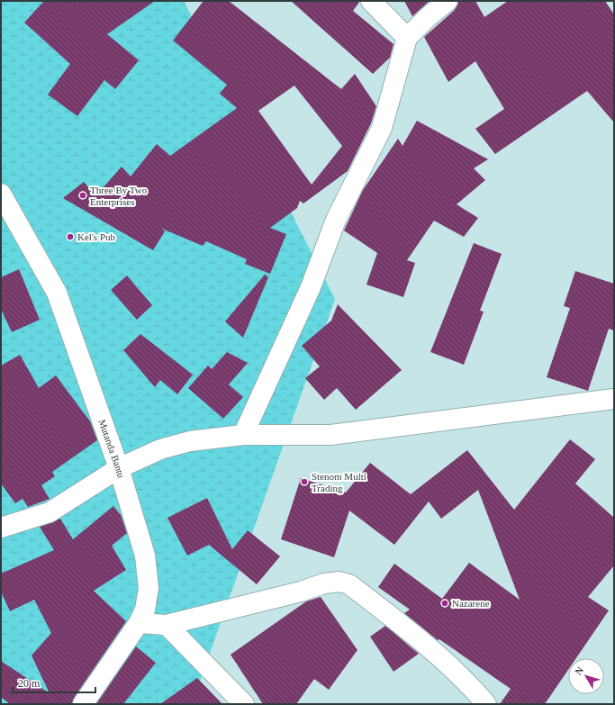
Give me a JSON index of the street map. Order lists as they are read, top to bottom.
{
  "streets": {
    "street": ["Mutanda Bantu"]
  },
  "places": [
    "Three By Two Enterprises",
    "Kel's Pub",
    "Stenom Multi Trading",
    "Nazarene"
  ],
  "scale_bar": "20 m",
  "north": "top left"
}
